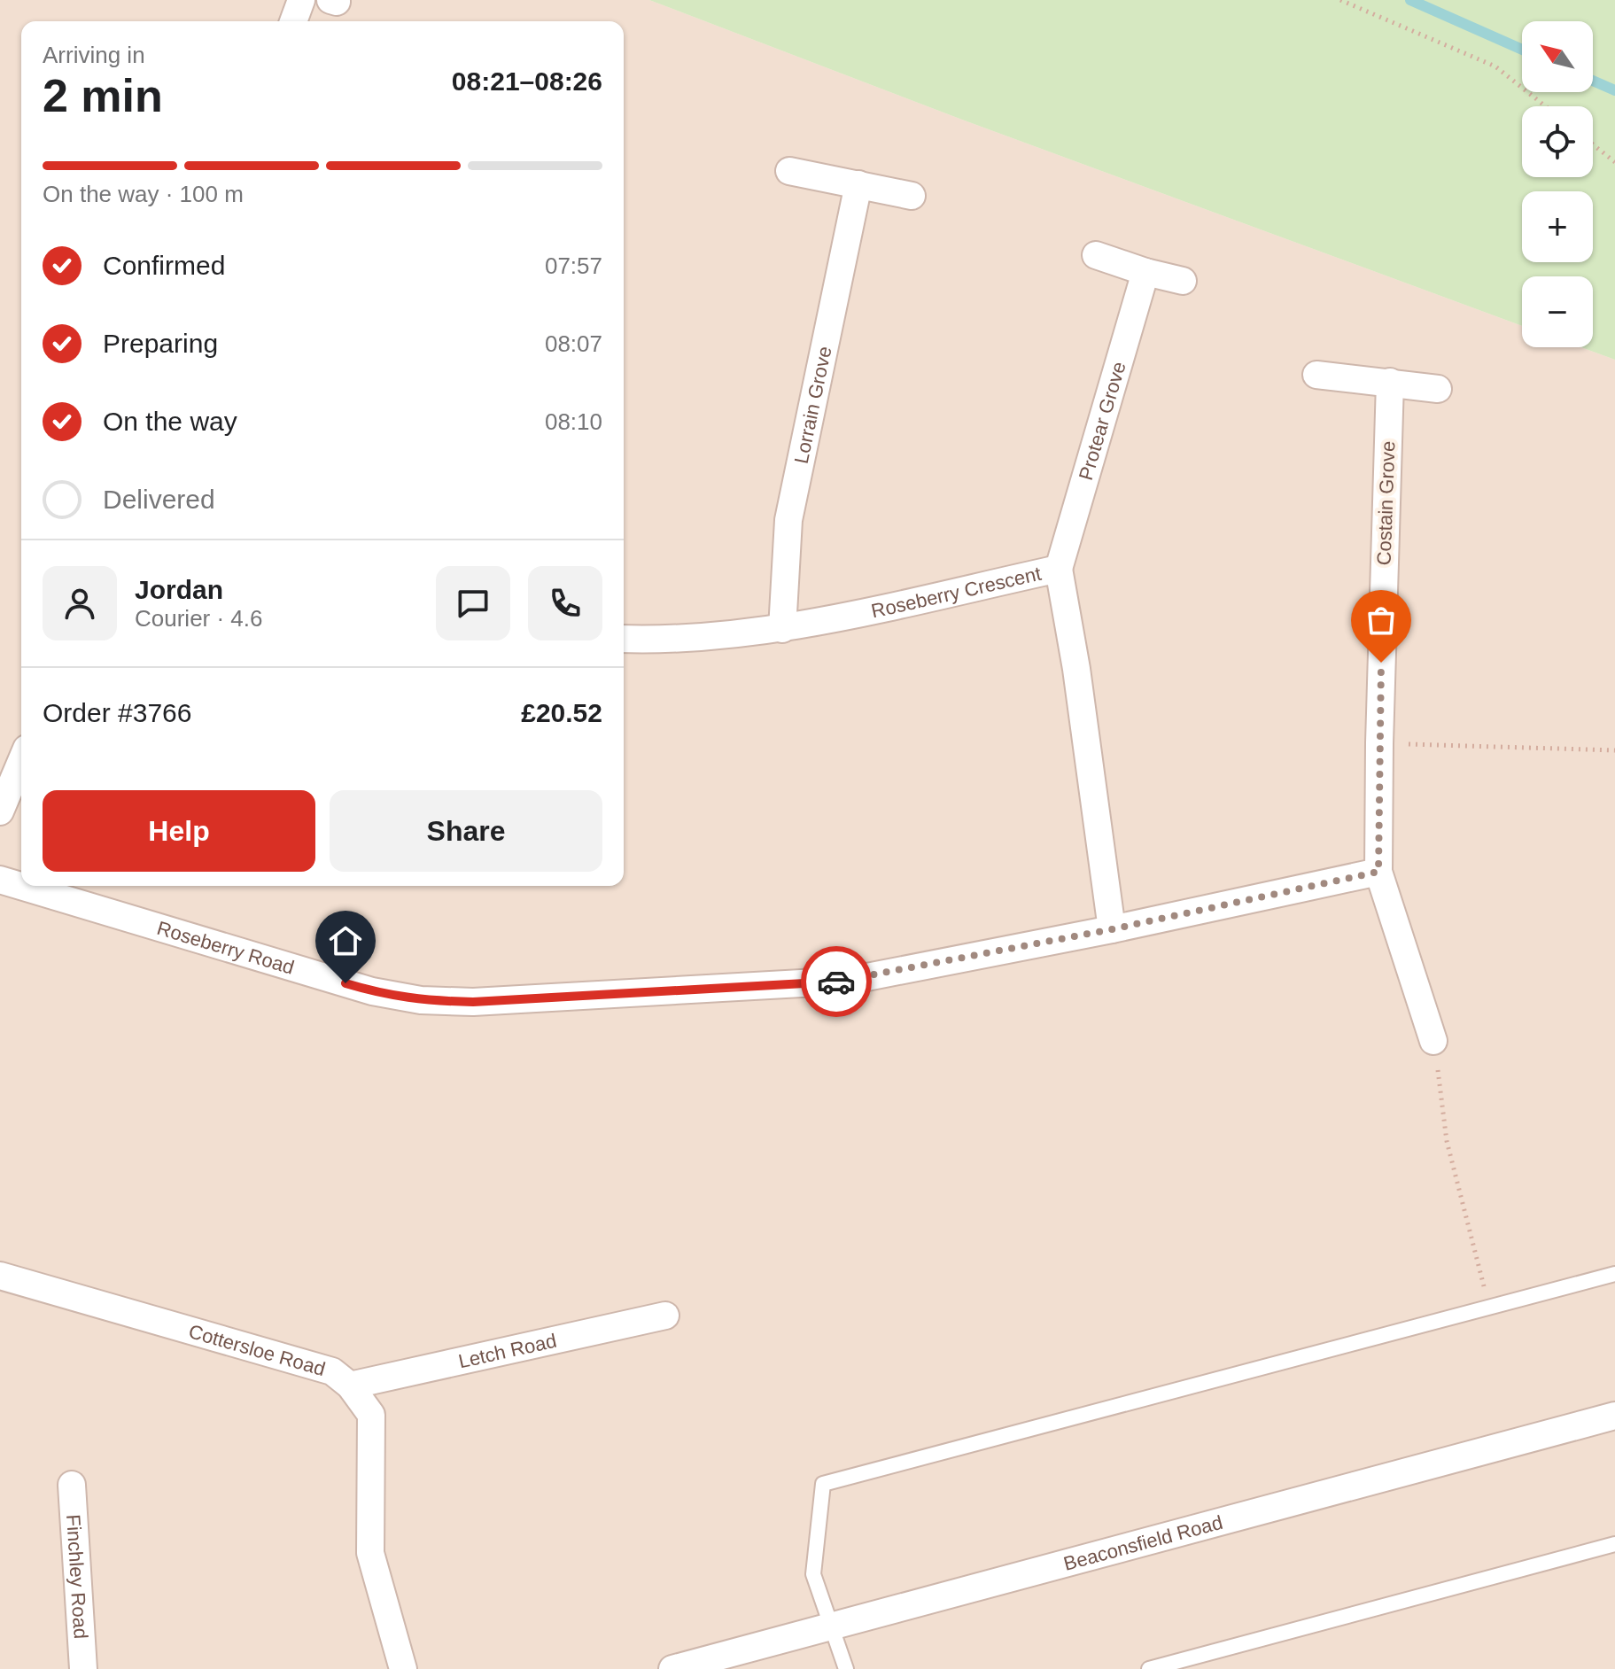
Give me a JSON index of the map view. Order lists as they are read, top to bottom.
{
  "streets": {
    "street": [
      "Lorrain Grove",
      "Protear Grove",
      "Costain Grove",
      "Roseberry Crescent",
      "Roseberry Road",
      "Cottersloe Road",
      "Letch Road",
      "Beaconsfield Road",
      "Finchley Road"
    ]
  },
  "crossings": [
    ["Lorrain Grove", "Roseberry Crescent"],
    ["Protear Grove", "Roseberry Crescent"],
    ["Costain Grove", "Roseberry Road"],
    ["Roseberry Crescent", "Roseberry Road"],
    ["Cottersloe Road", "Letch Road"]
  ],
  "north": "top left",
  "page": {
    "map_buttons": ["+", "−"],
    "heading": ["2 min", "Arriving in", "08:21–08:26"],
    "panel": [
      "Jordan",
      "Courier · 4.6",
      "Order #3766",
      "£20.52"
    ],
    "bar": "On the way · 100 m",
    "list": [
      ["Confirmed", "07:57"],
      ["Preparing", "08:07"],
      ["On the way", "08:10"],
      "Delivered"
    ],
    "buttons": ["Help", "Share"]
  }
}
